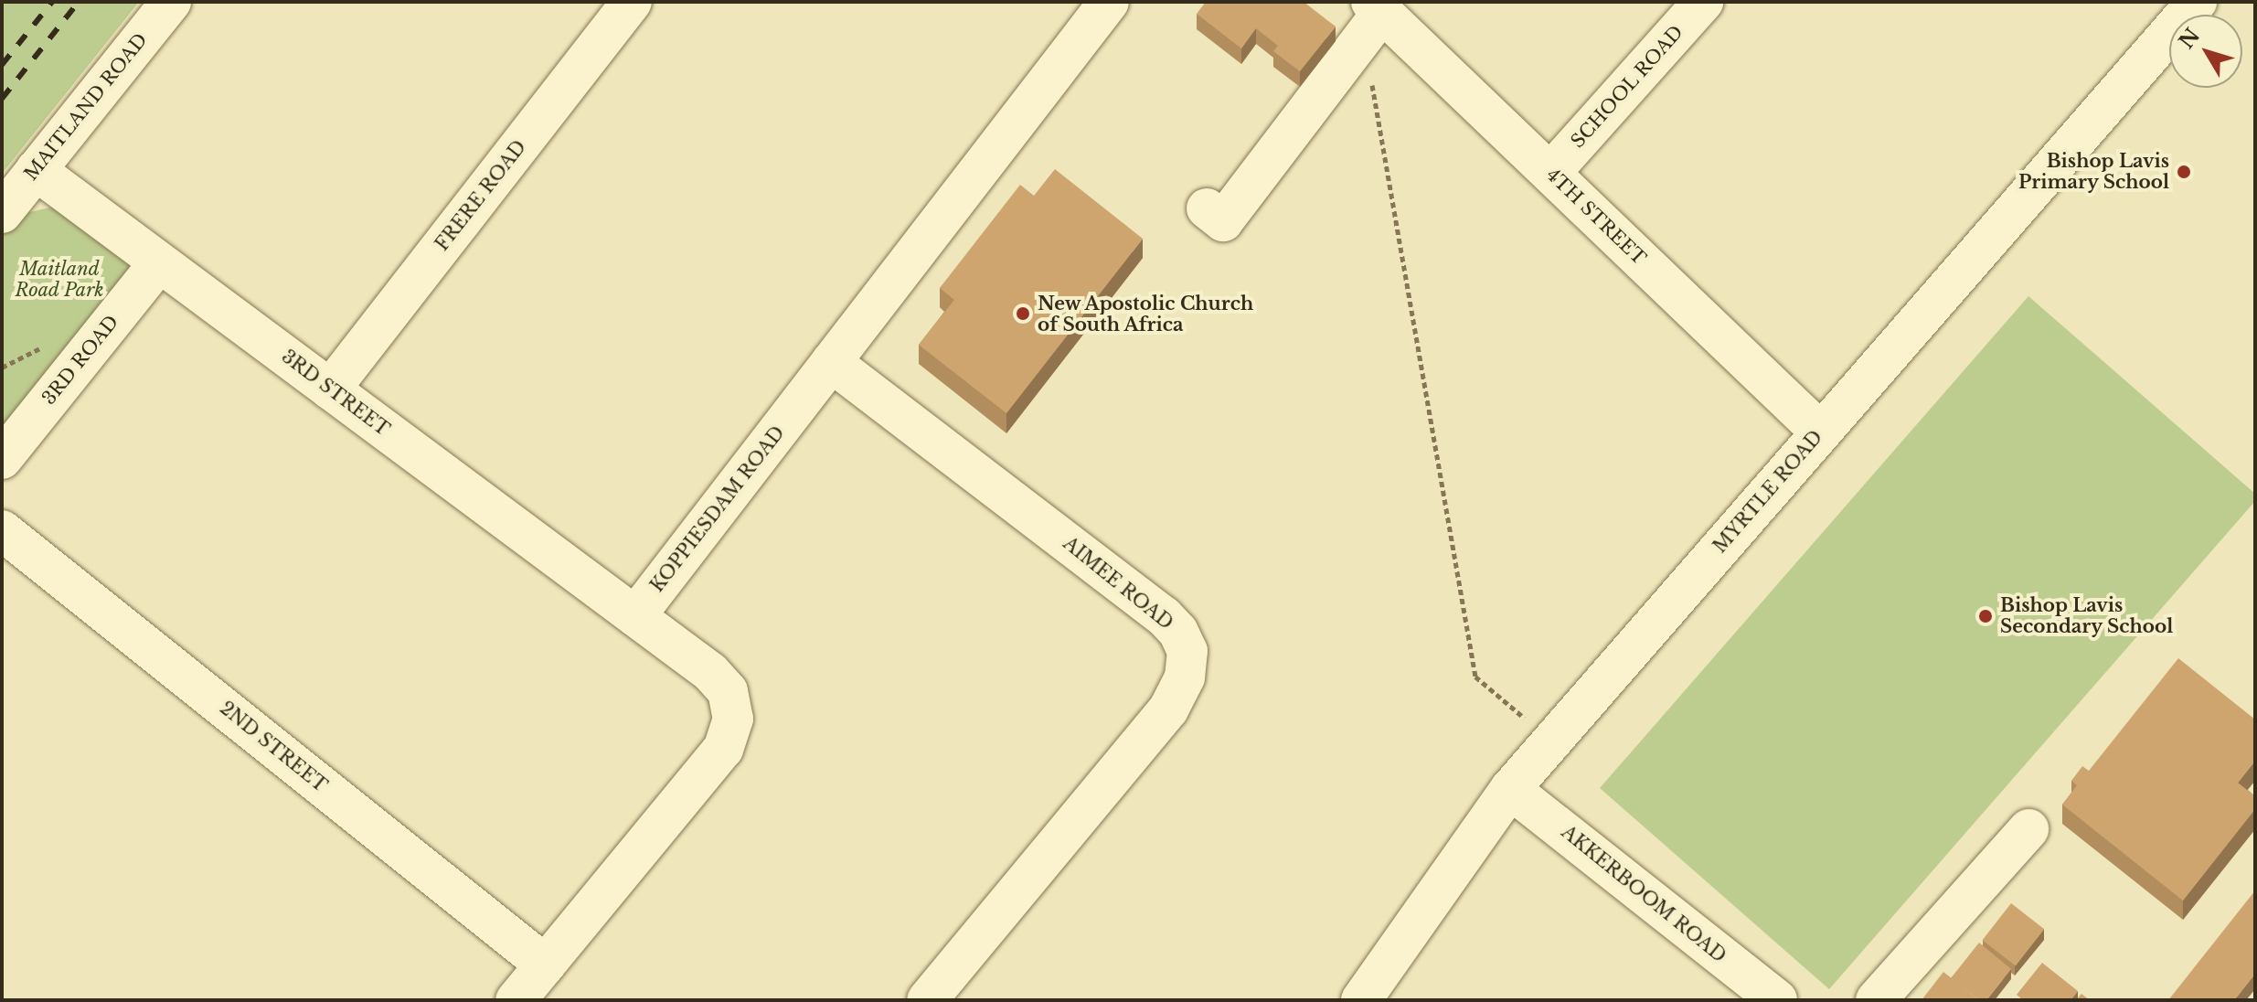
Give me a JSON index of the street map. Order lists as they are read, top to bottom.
{
  "streets": {
    "street": [
      "SCHOOL ROAD",
      "MAITLAND ROAD",
      "FRERE ROAD",
      "4TH STREET",
      "3RD ROAD",
      "3RD STREET",
      "MYRTLE ROAD",
      "KOPPIESDAM ROAD",
      "AIMEE ROAD",
      "2ND STREET",
      "AKKERBOOM ROAD"
    ]
  },
  "crossings": [
    ["SCHOOL ROAD", "4TH STREET"],
    ["MAITLAND ROAD", "3RD STREET"],
    ["FRERE ROAD", "3RD STREET"],
    ["4TH STREET", "MYRTLE ROAD"],
    ["3RD ROAD", "3RD STREET"],
    ["3RD STREET", "KOPPIESDAM ROAD"],
    ["MYRTLE ROAD", "AKKERBOOM ROAD"],
    ["KOPPIESDAM ROAD", "AIMEE ROAD"]
  ],
  "parks": ["Maitland Road Park"],
  "places": ["Bishop Lavis Primary School", "New Apostolic Church of South Africa", "Bishop Lavis Secondary School"],
  "north": "top left"
}
